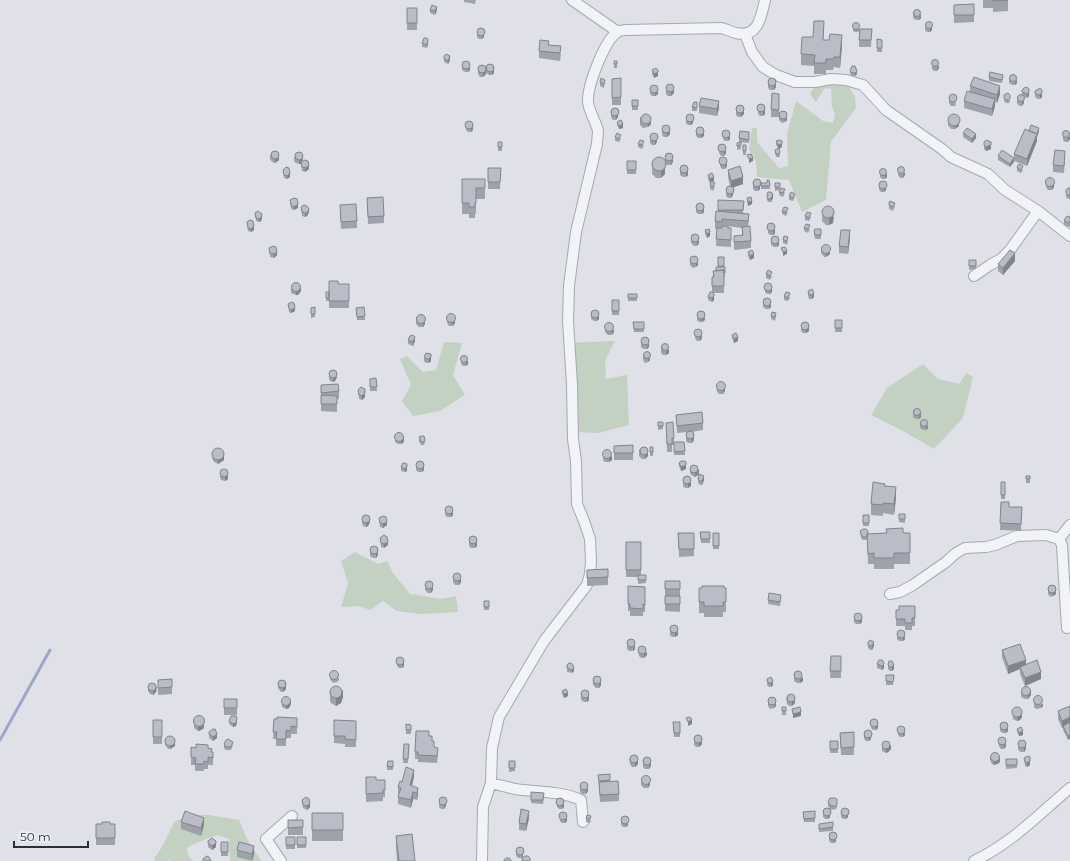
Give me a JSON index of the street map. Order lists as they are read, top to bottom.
{
  "scale_bar": "50 m"
}
